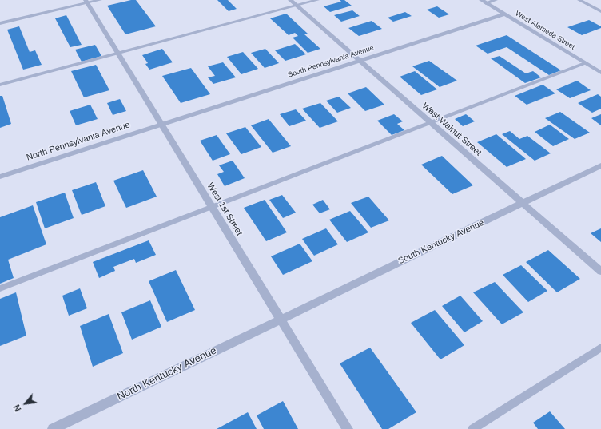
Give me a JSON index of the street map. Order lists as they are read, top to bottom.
{
  "streets": {
    "street": [
      "West Alameda Street",
      "South Pennsylvania Avenue",
      "West Walnut Street",
      "North Pennsylvania Avenue",
      "West 1st Street",
      "South Kentucky Avenue",
      "North Kentucky Avenue"
    ]
  },
  "crossings": [
    ["West Alameda Street", "South Pennsylvania Avenue"],
    ["South Pennsylvania Avenue", "West Walnut Street"],
    ["South Pennsylvania Avenue", "North Pennsylvania Avenue"],
    ["South Pennsylvania Avenue", "West 1st Street"],
    ["West Walnut Street", "South Kentucky Avenue"],
    ["North Pennsylvania Avenue", "West 1st Street"],
    ["West 1st Street", "South Kentucky Avenue"],
    ["West 1st Street", "North Kentucky Avenue"],
    ["South Kentucky Avenue", "North Kentucky Avenue"]
  ],
  "north": "bottom left"
}
